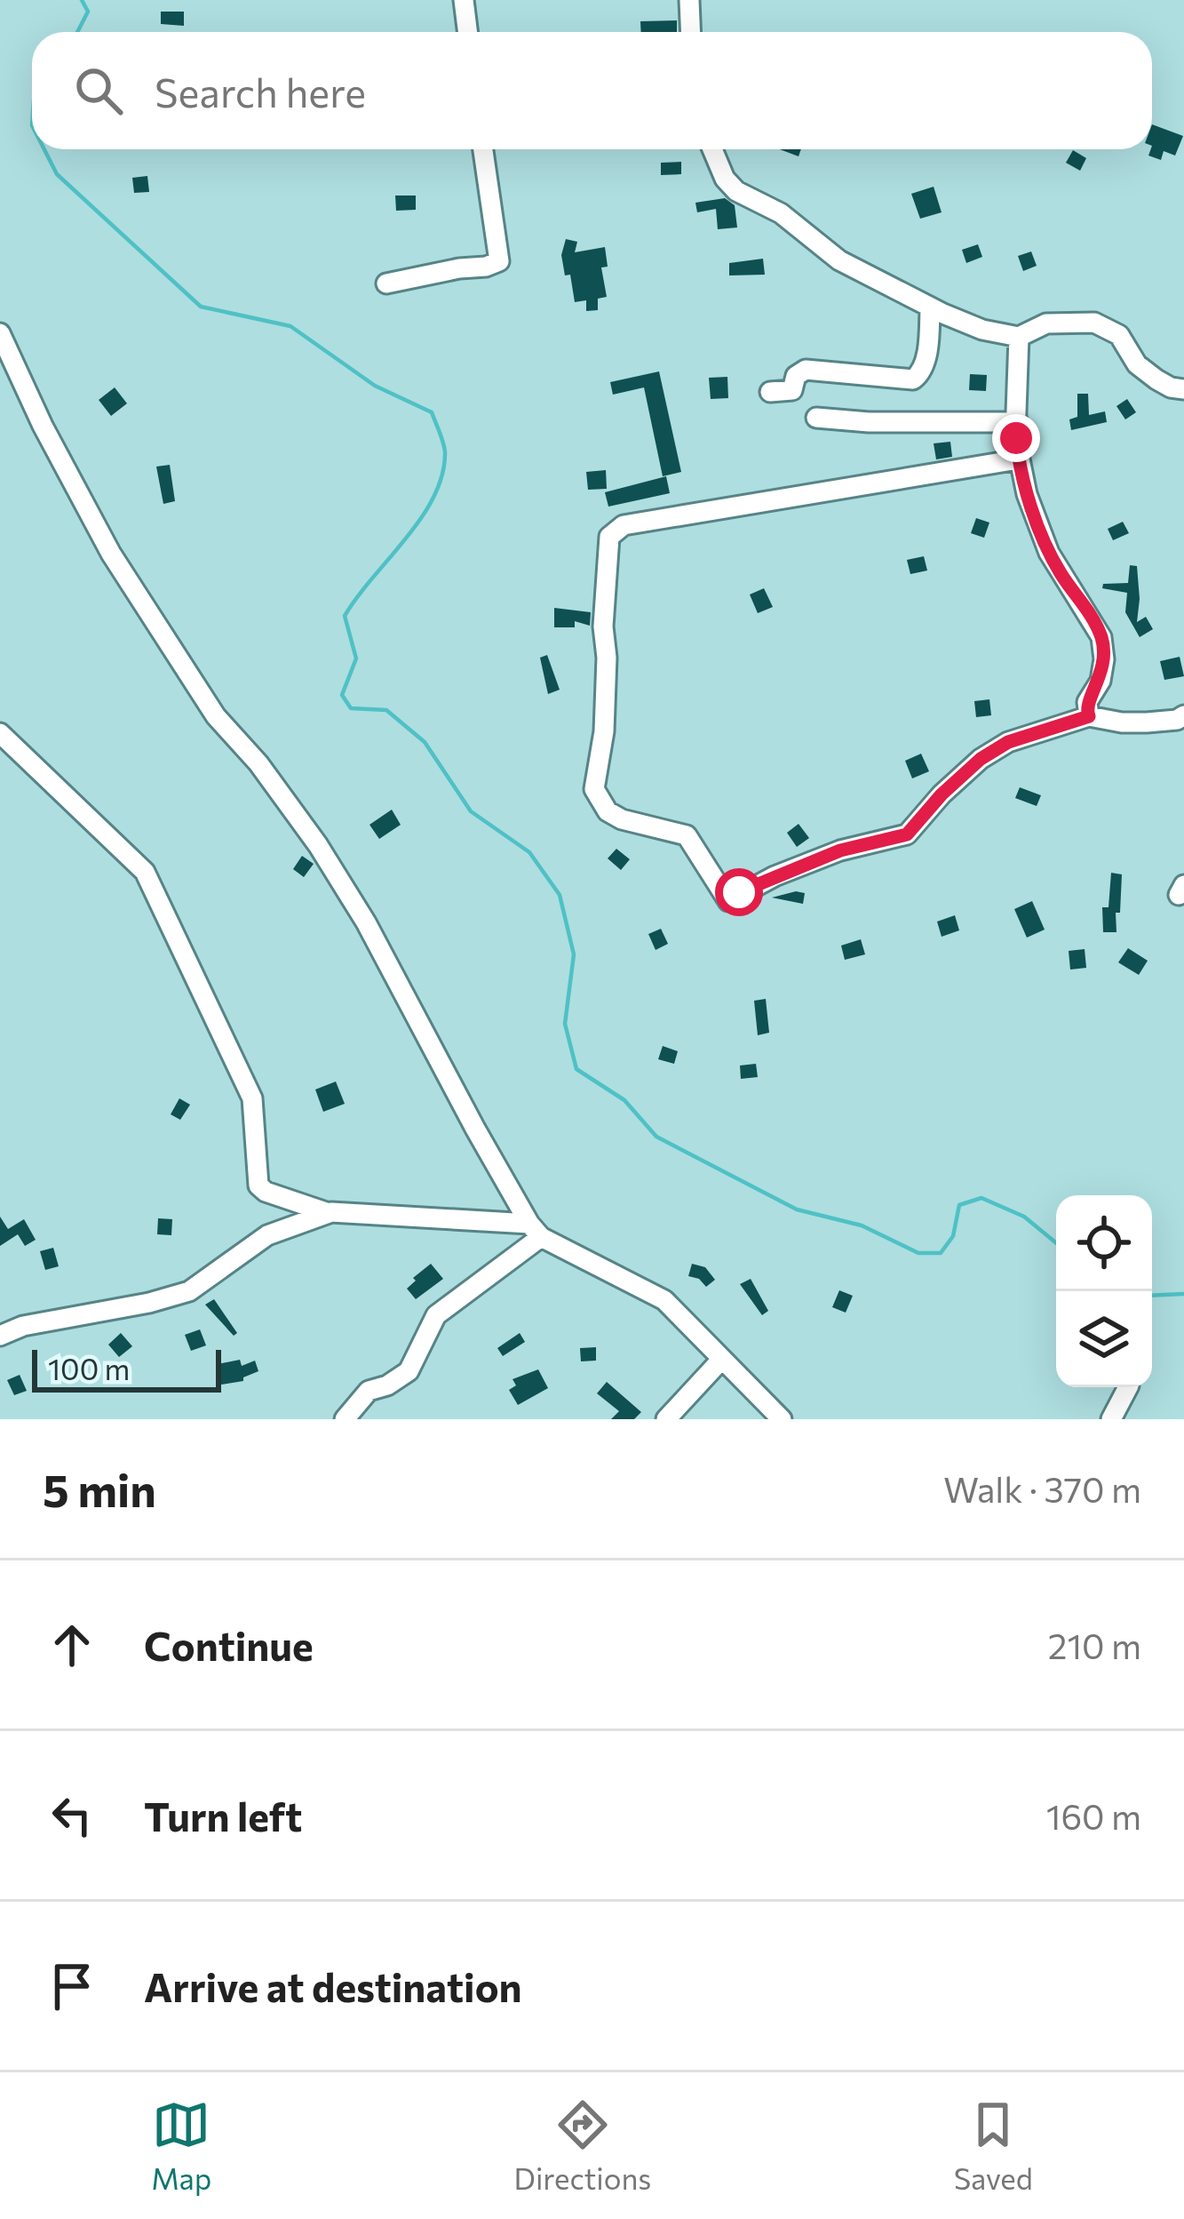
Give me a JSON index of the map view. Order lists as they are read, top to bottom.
{
  "scale_bar": "100 m",
  "page": {
    "search": "Search here",
    "scale": "100 m",
    "heading": ["5 min", "Walk · 370 m"],
    "list": [
      ["Continue", "210 m"],
      ["Turn left", "160 m"],
      "Arrive at destination"
    ],
    "nav": ["Map", "Directions", "Saved"]
  }
}
